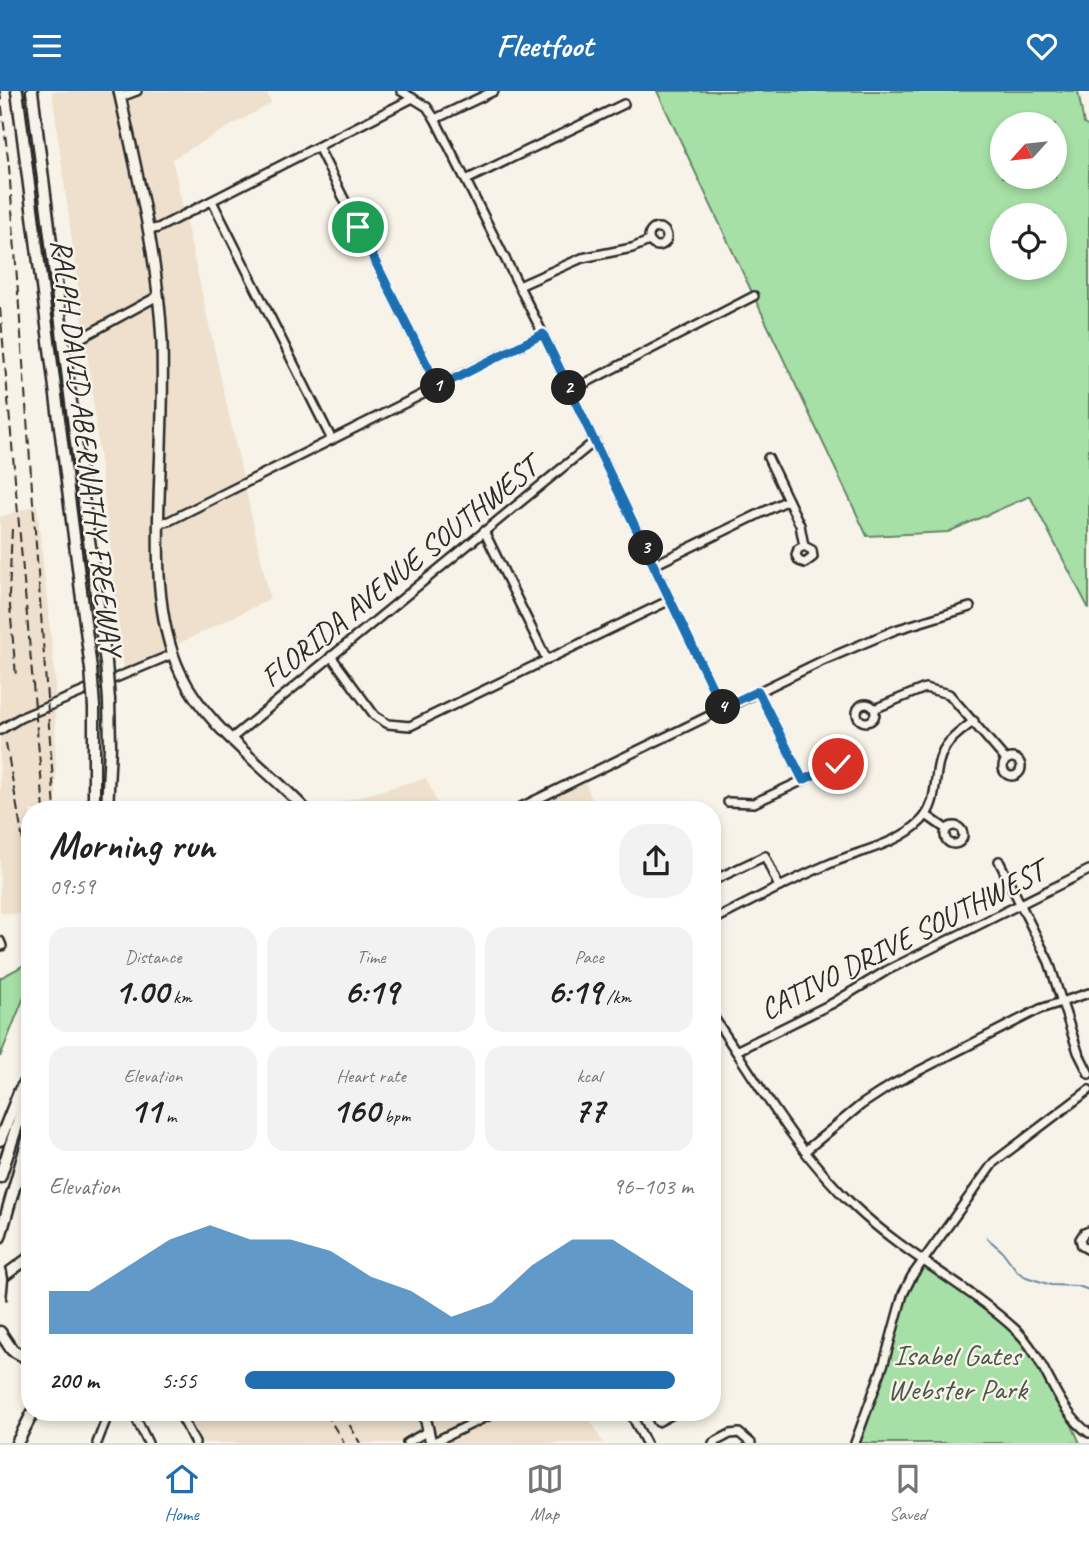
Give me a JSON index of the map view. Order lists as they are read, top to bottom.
{
  "streets": {
    "highway": ["RALPH DAVID ABERNATHY FREEWAY"],
    "street": ["FLORIDA AVENUE SOUTHWEST", "CATIVO DRIVE SOUTHWEST"]
  },
  "parks": ["Isabel Gates Webster Park"],
  "north": "bottom left",
  "page": {
    "header": "Fleetfoot",
    "pins": [
      "1",
      "2",
      "3",
      "4"
    ],
    "heading": ["Morning run", "09:59"],
    "stats": [
      ["Distance", "1.00 km"],
      ["Time", "6:19"],
      ["Pace", "6:19 /km"],
      ["Elevation", "11 m"],
      ["Heart rate", "160 bpm"],
      ["kcal", "77"]
    ],
    "chart": ["Elevation", "96–103 m"],
    "list": [
      {
        "name": "200 m",
        "note": "5:55"
      }
    ],
    "tabs": ["Home", "Map", "Saved"]
  }
}
